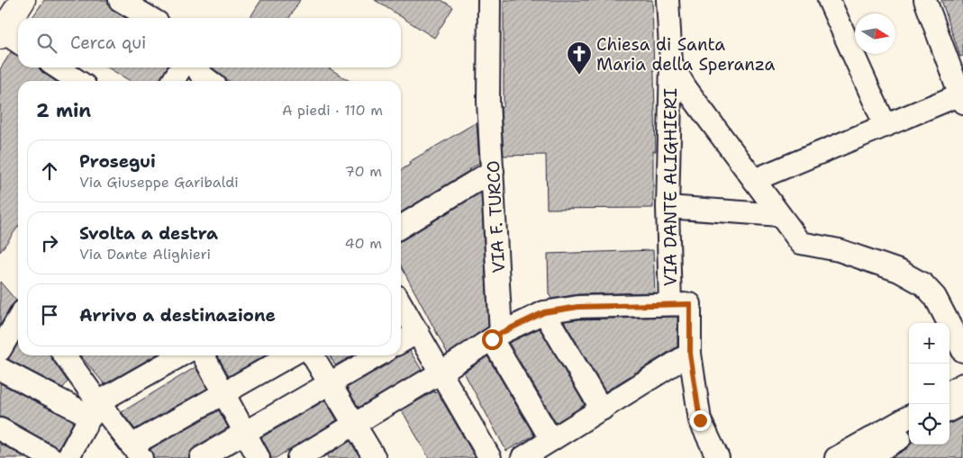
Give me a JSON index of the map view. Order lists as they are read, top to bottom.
{
  "streets": {
    "street": ["VIA DANTE ALIGHIERI", "VIA F. TURCO"]
  },
  "places": {
    "church": ["Chiesa di Santa Maria della Speranza"]
  },
  "north": "right",
  "page": {
    "search": "Cerca qui",
    "heading": ["2 min", "A piedi · 110 m"],
    "list": [
      ["Prosegui", "Via Giuseppe Garibaldi", "70 m"],
      ["Svolta a destra", "Via Dante Alighieri", "40 m"],
      "Arrivo a destinazione"
    ],
    "map_buttons": ["+", "−"]
  }
}
